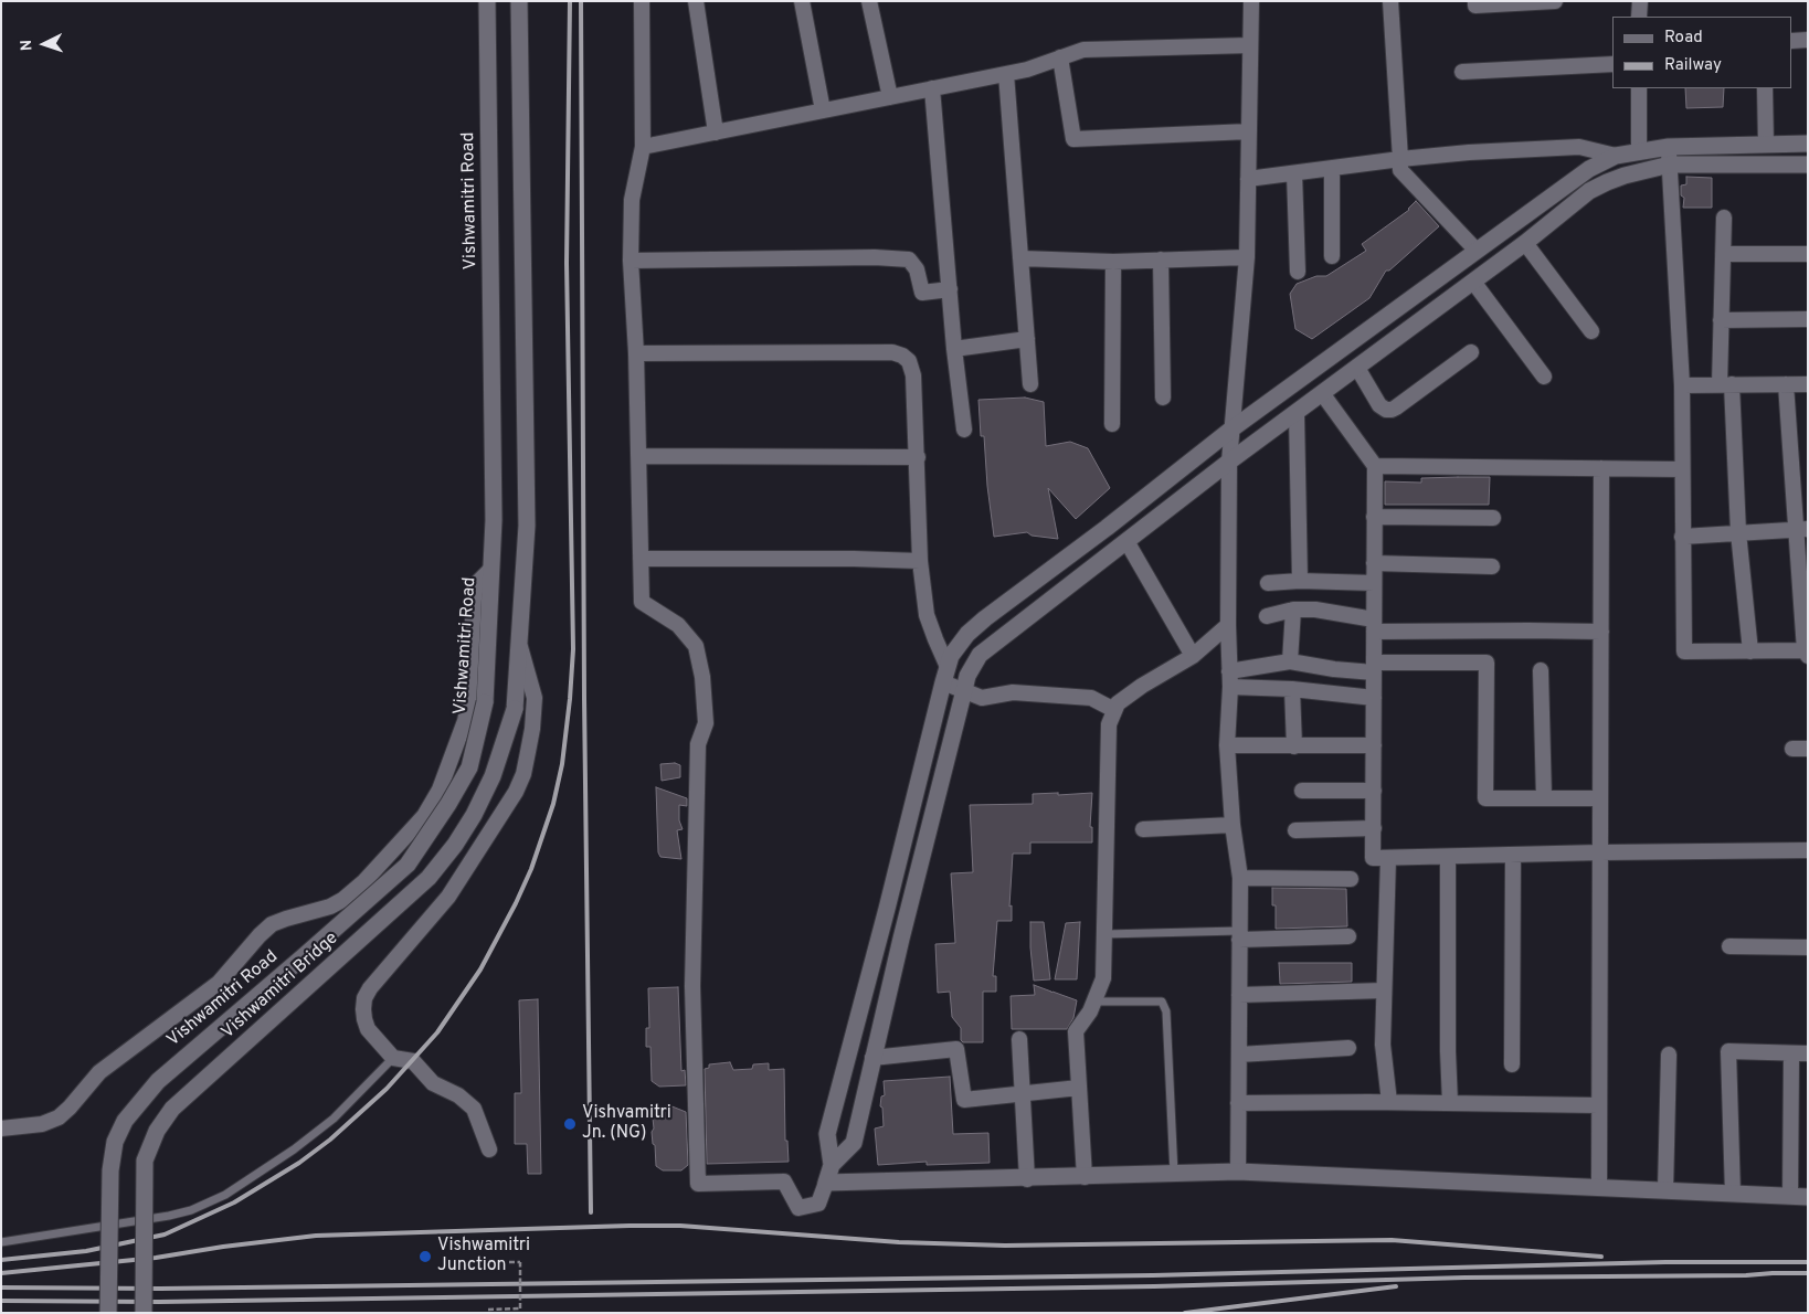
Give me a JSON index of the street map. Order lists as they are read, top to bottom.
{
  "streets": {
    "street": ["Vishwamitri Road", "Vishwamitri Bridge"]
  },
  "places": ["Vishvamitri Jn. (NG)", "Vishwamitri Junction"],
  "legend": ["Road", "Railway"],
  "north": "left"
}
